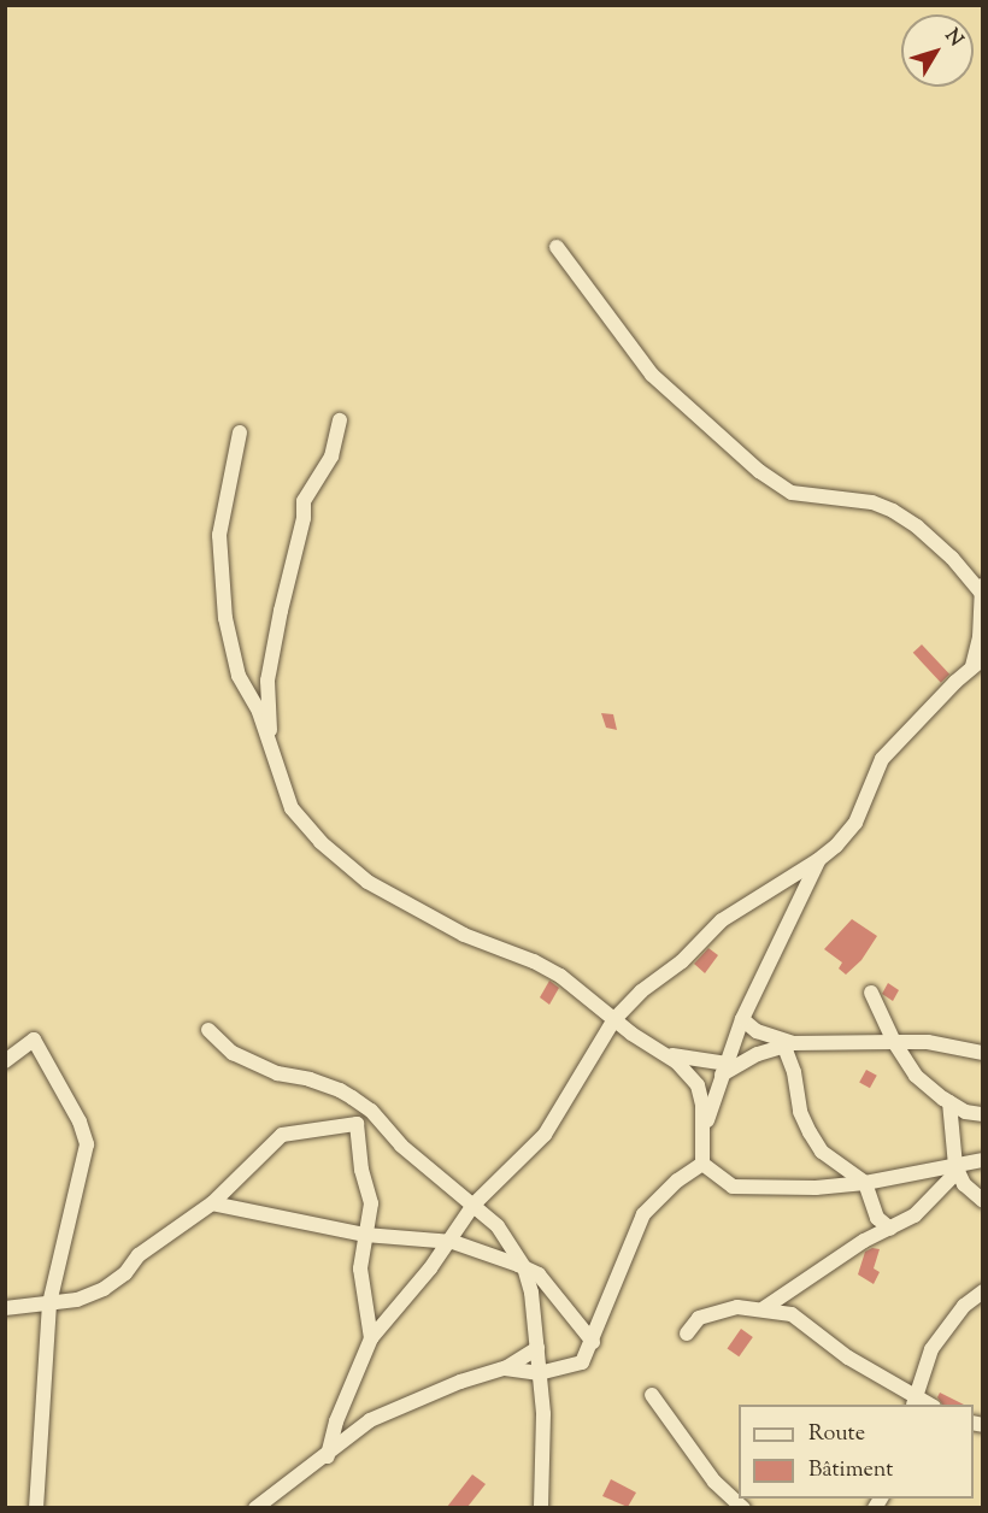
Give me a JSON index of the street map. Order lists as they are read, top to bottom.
{
  "legend": ["Route", "Bâtiment"],
  "north": "top right"
}
